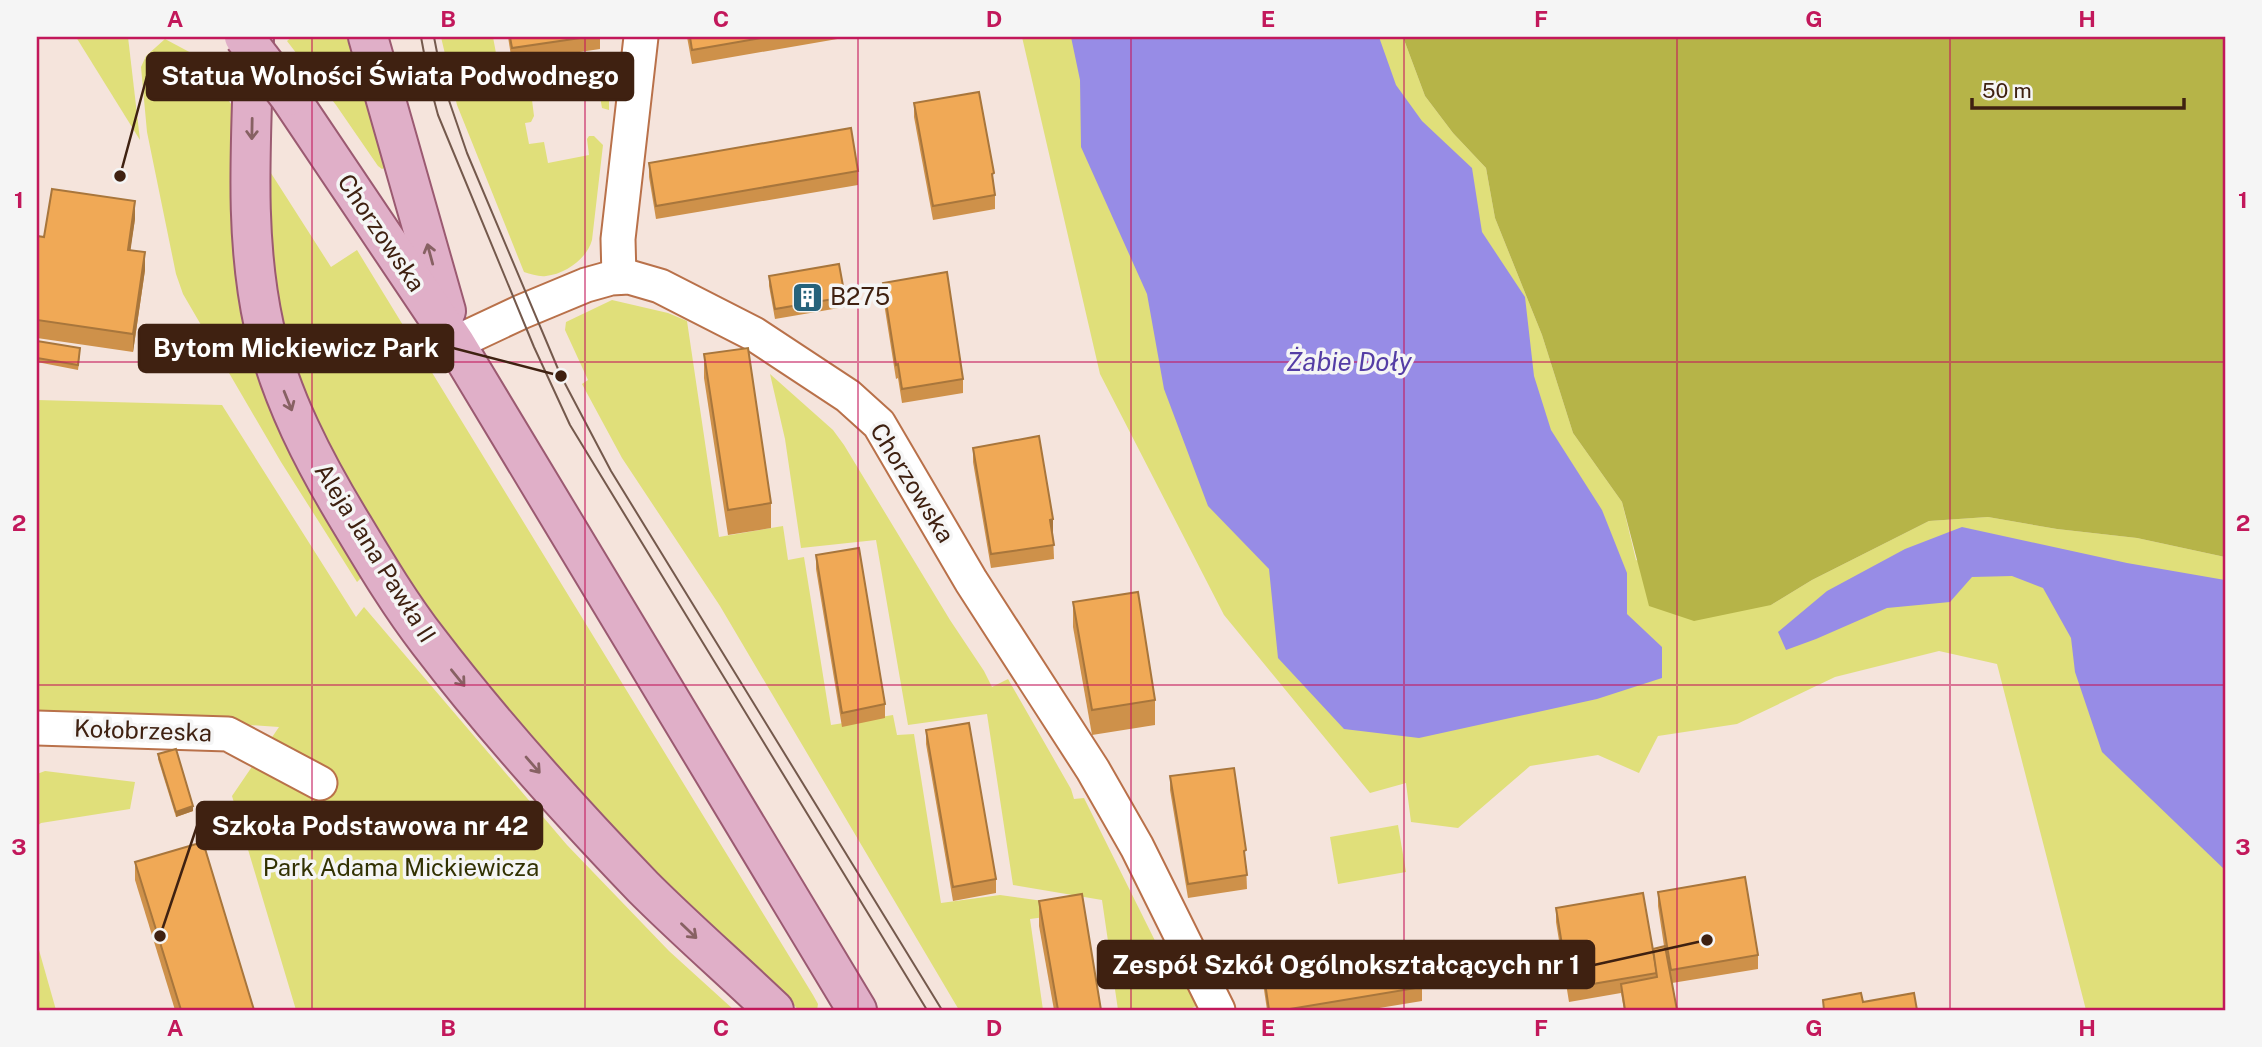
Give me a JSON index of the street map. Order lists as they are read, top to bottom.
{
  "streets": {
    "main road": ["Chorzowska", "Aleja Jana Pawła II"],
    "street": ["Kołobrzeska"]
  },
  "one_way": ["Aleja Jana Pawła II"],
  "water": ["Żabie Doły"],
  "parks": ["Park Adama Mickiewicza"],
  "places": {
    "other": [
      "Statua Wolności Świata Podwodnego",
      "Bytom Mickiewicz Park",
      "Szkoła Podstawowa nr 42",
      "Zespół Szkół Ogólnokształcących nr 1"
    ],
    "building": ["B275"]
  },
  "scale_bar": "50 m",
  "grid": {
    "columns": [
      "A",
      "B",
      "C",
      "D",
      "E",
      "F",
      "G",
      "H"
    ],
    "rows": ["1", "2", "3"]
  }
}
